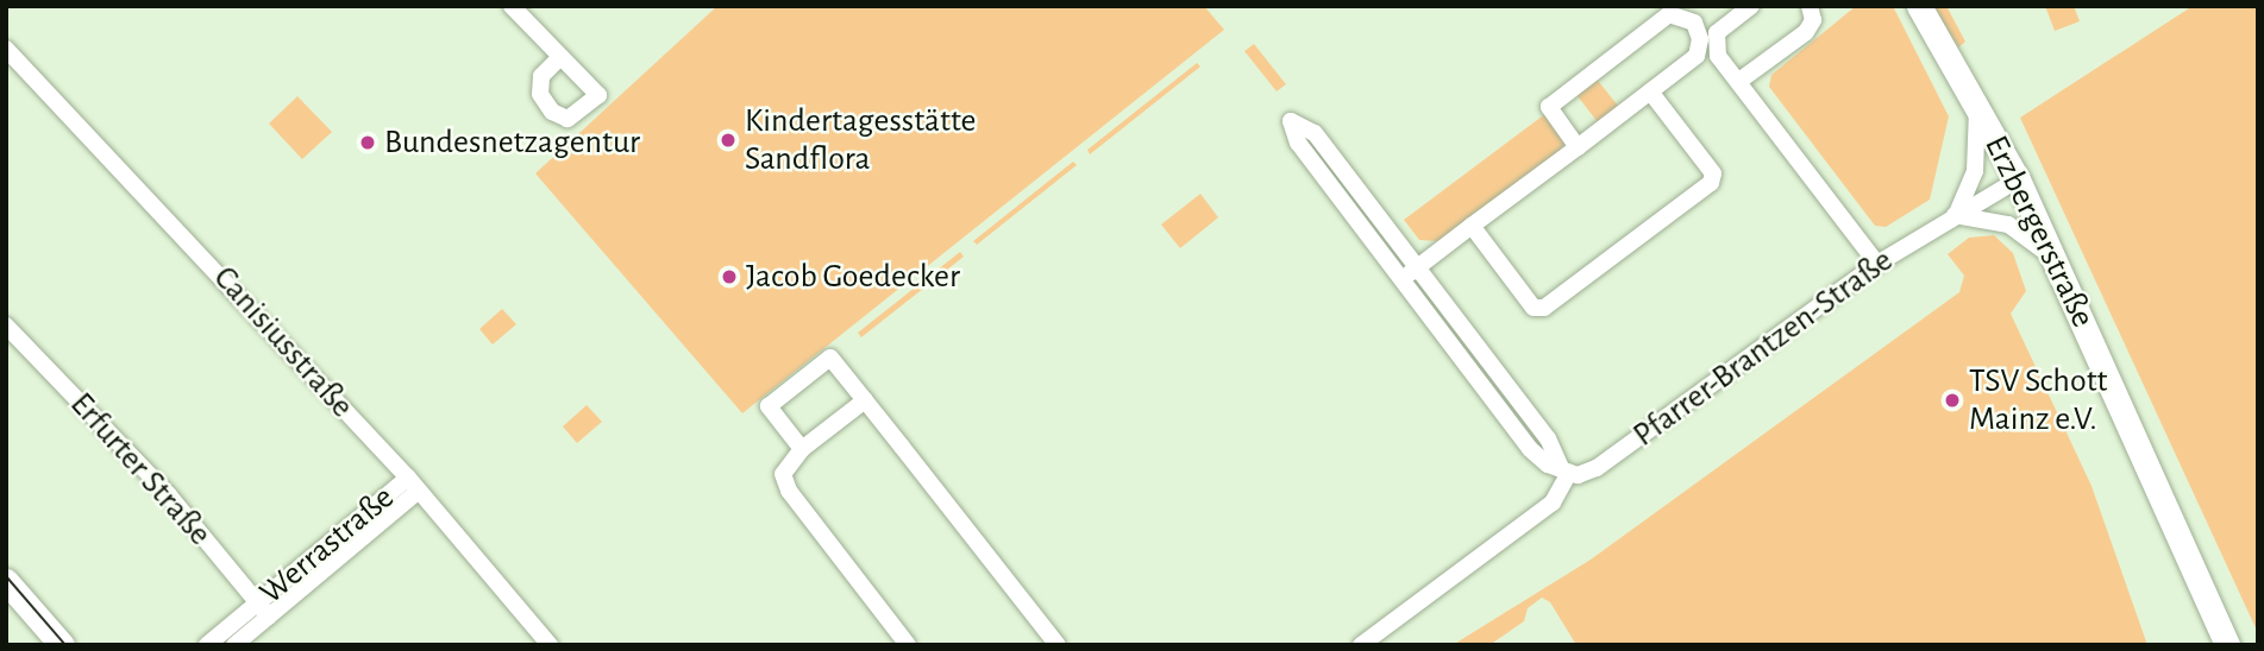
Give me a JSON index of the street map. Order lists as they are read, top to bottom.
{
  "streets": {
    "main road": ["Erzbergerstraße"],
    "street": [
      "Canisiusstraße",
      "Pfarrer-Brantzen-Straße",
      "Erfurter Straße",
      "Werrastraße"
    ]
  },
  "crossings": [
    ["Erzbergerstraße", "Pfarrer-Brantzen-Straße"],
    ["Canisiusstraße", "Werrastraße"],
    ["Erfurter Straße", "Werrastraße"]
  ],
  "places": [
    "Kindertagesstätte Sandflora",
    "Bundesnetzagentur",
    "Jacob Goedecker",
    "TSV Schott Mainz e.V."
  ]
}
